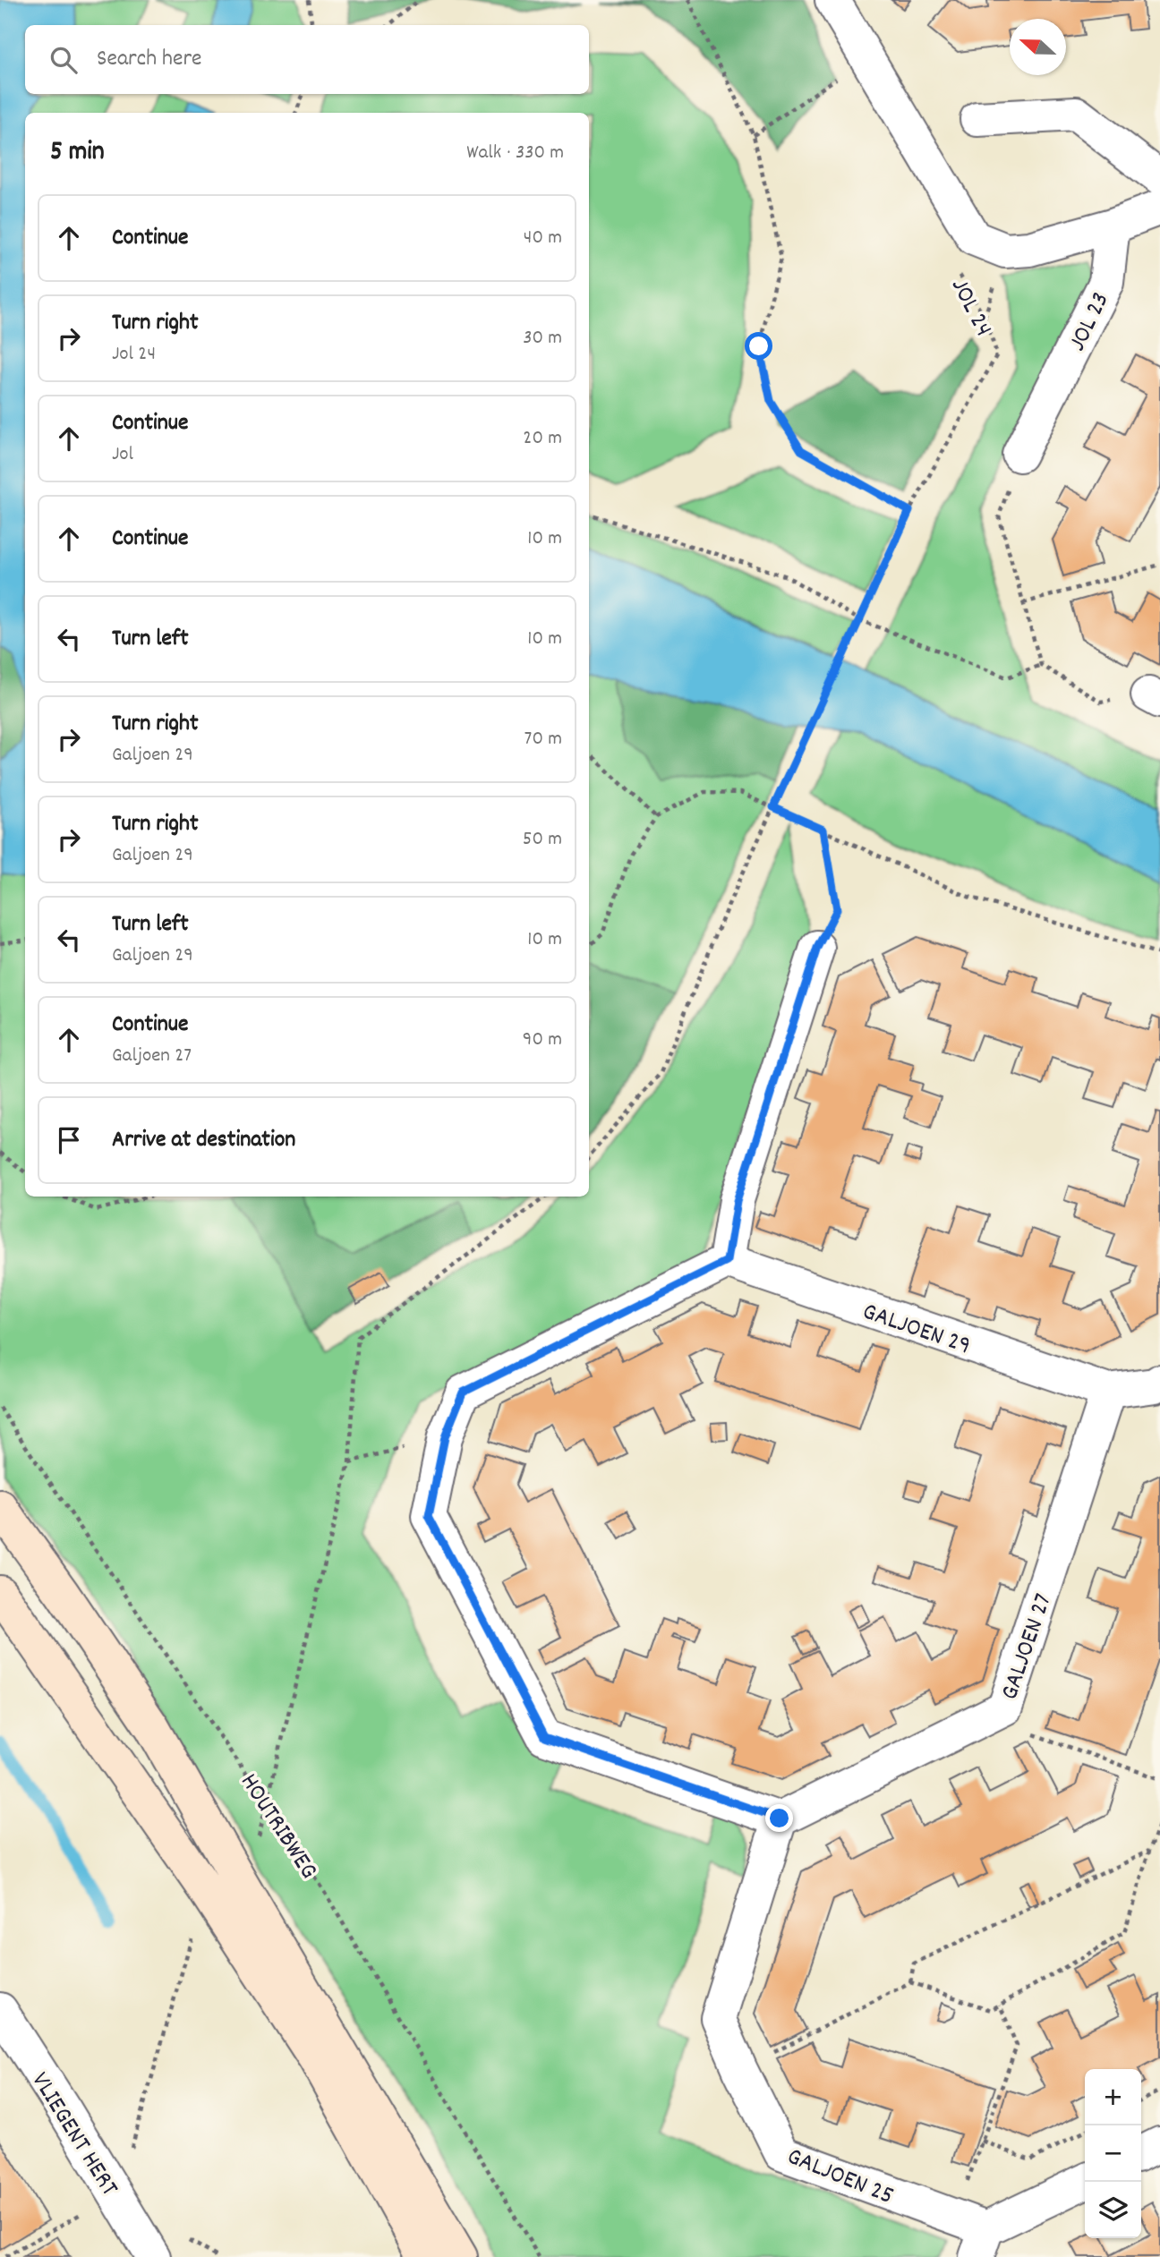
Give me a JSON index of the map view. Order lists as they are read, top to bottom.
{
  "streets": {
    "street": [
      "JOL 24",
      "JOL 23",
      "GALJOEN 29",
      "GALJOEN 27",
      "VLIEGENT HERT",
      "GALJOEN 25"
    ],
    "path": ["HOUTRIBWEG"]
  },
  "crossings": [
    ["JOL 24", "JOL 23"],
    ["GALJOEN 29", "GALJOEN 27"]
  ],
  "north": "left",
  "page": {
    "search": "Search here",
    "heading": ["5 min", "Walk · 330 m"],
    "list": [
      ["Continue", "40 m"],
      ["Turn right", "Jol 24", "30 m"],
      ["Continue", "Jol", "20 m"],
      ["Continue", "10 m"],
      ["Turn left", "10 m"],
      ["Turn right", "Galjoen 29", "70 m"],
      ["Turn right", "Galjoen 29", "50 m"],
      ["Turn left", "Galjoen 29", "10 m"],
      ["Continue", "Galjoen 27", "90 m"],
      "Arrive at destination"
    ],
    "map_buttons": ["+", "−"]
  }
}
